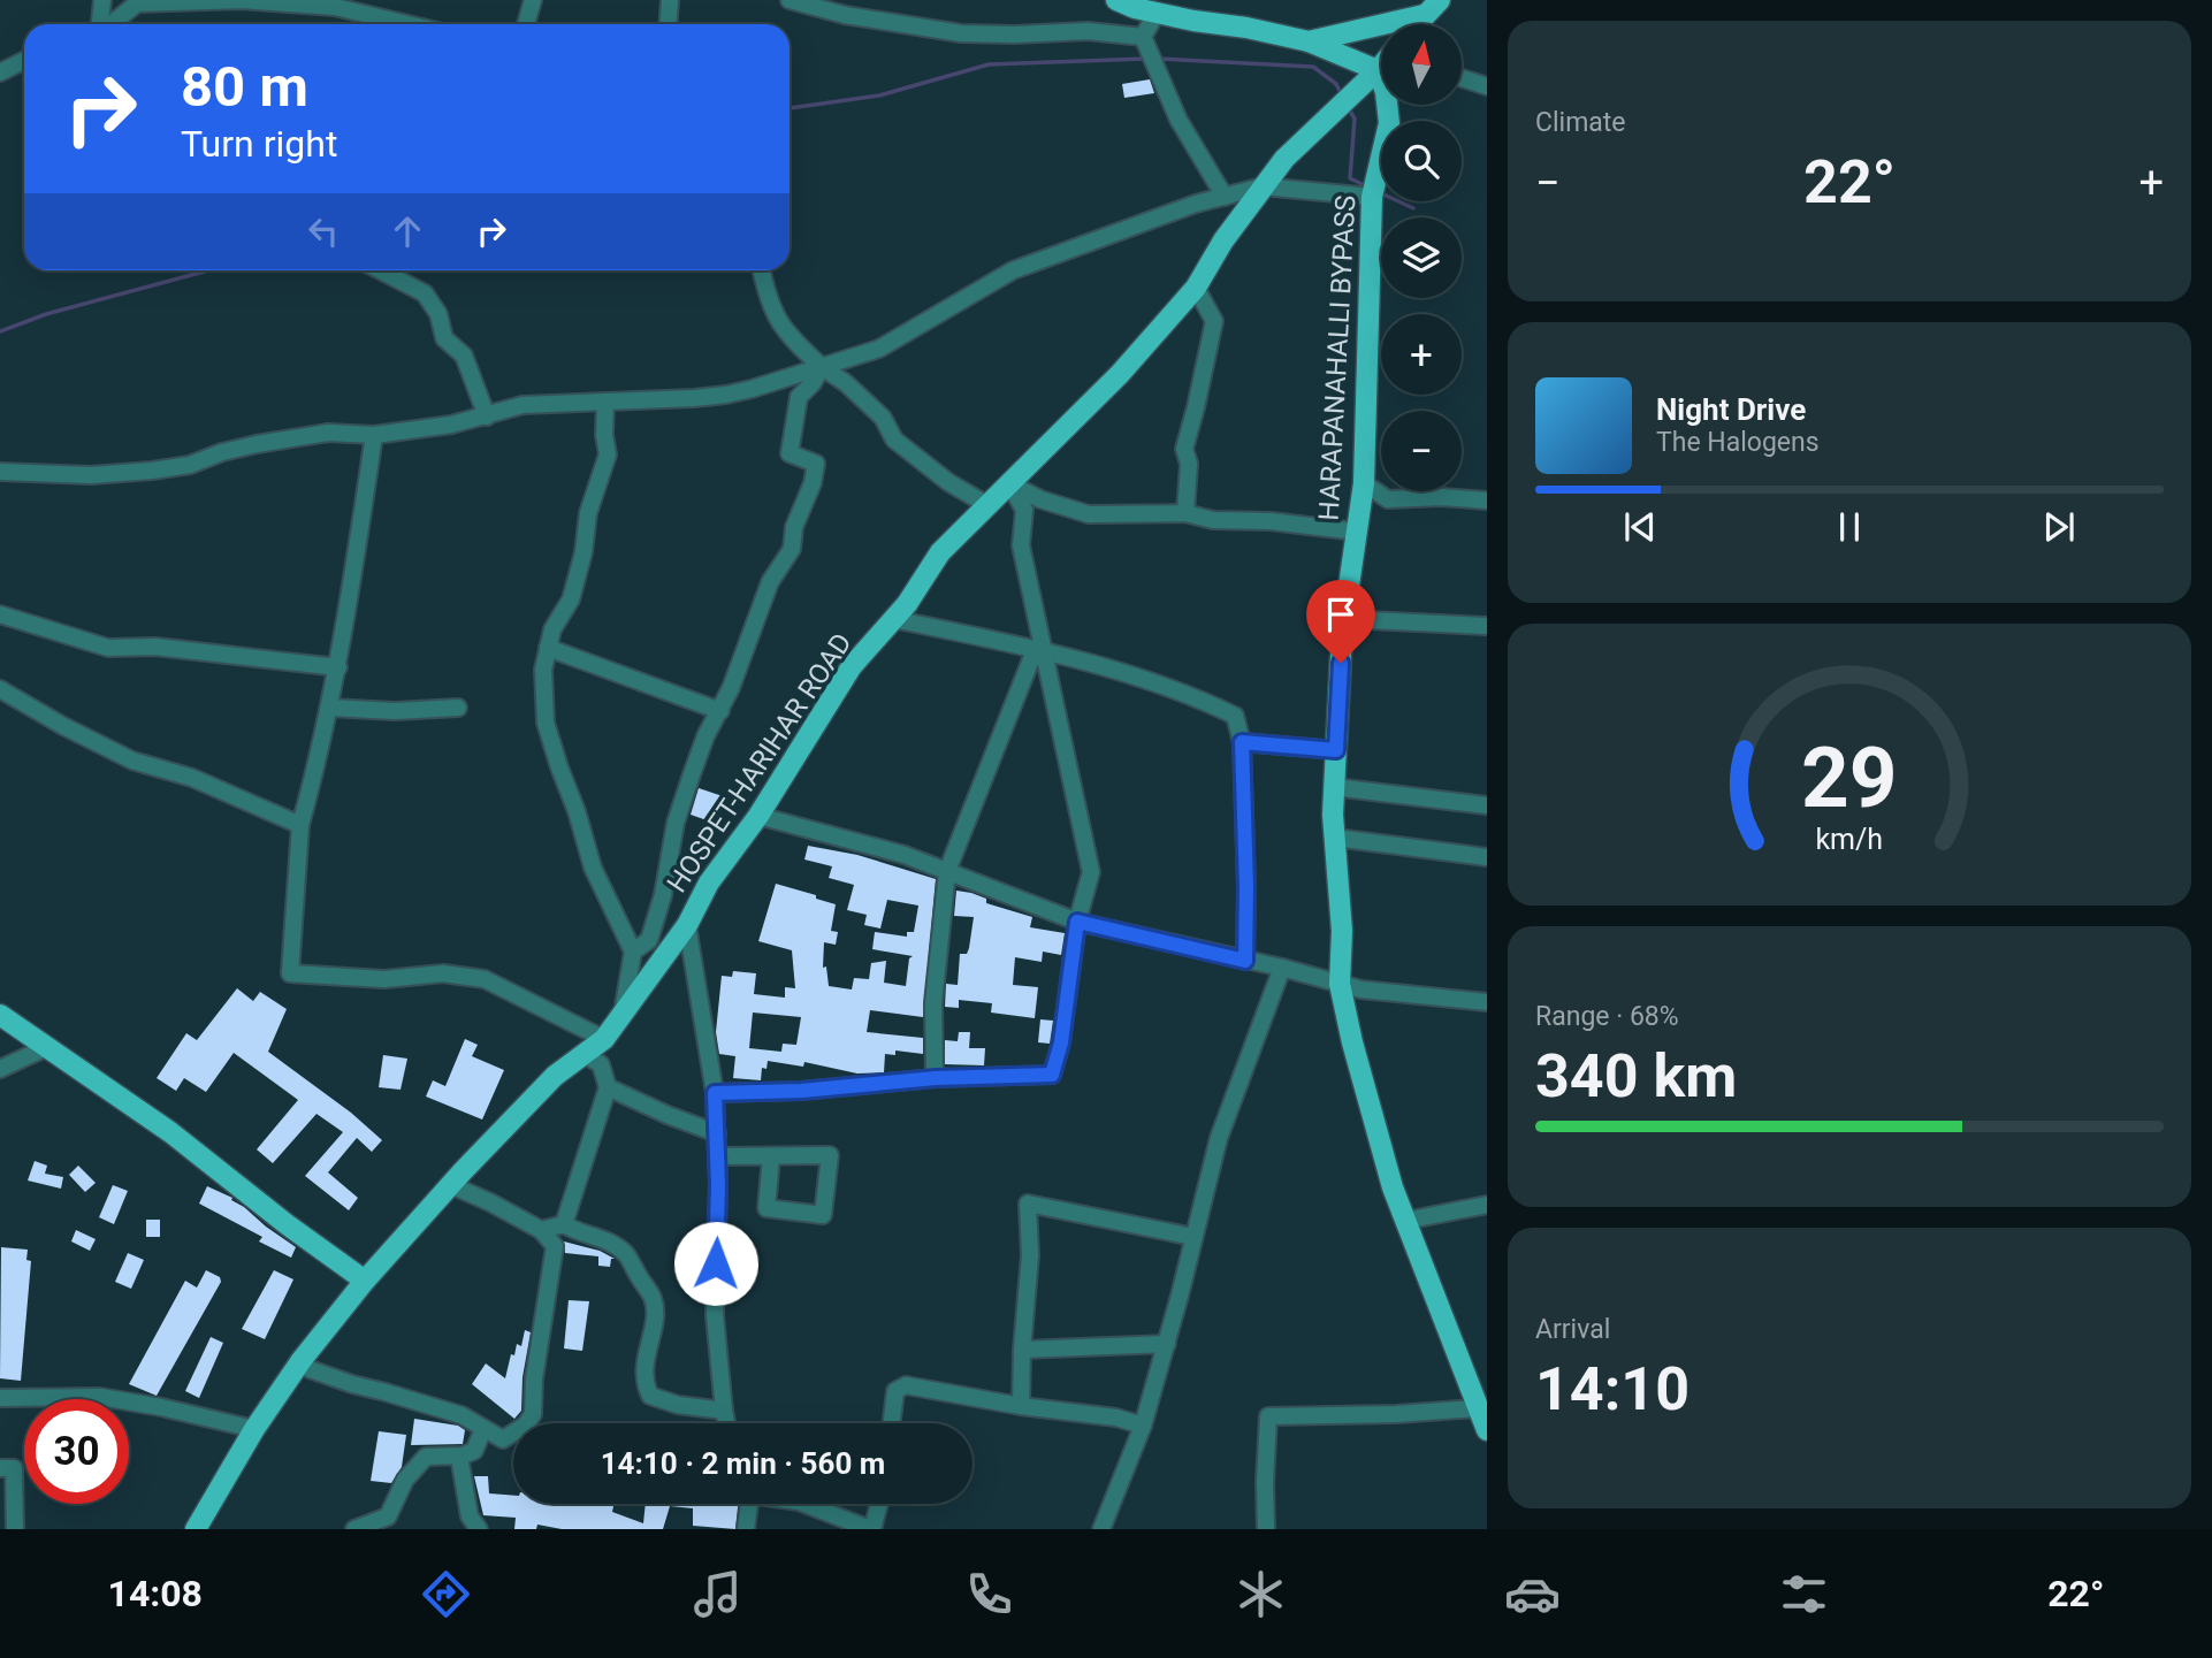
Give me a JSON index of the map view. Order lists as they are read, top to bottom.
{
  "streets": {
    "main road": ["HARAPANAHALLI BYPASS", "HOSPET-HARIHAR ROAD"]
  },
  "crossings": [
    ["HARAPANAHALLI BYPASS", "HOSPET-HARIHAR ROAD"]
  ],
  "north": "top",
  "page": {
    "tile": [
      "Climate",
      ["Range · 68%", "340 km"],
      ["Arrival", "14:10"]
    ],
    "map_buttons": ["+", "−"],
    "turn": ["80 m", "Turn right"],
    "heat": ["−", "22°", "+"],
    "song": ["Night Drive", "The Halogens"],
    "limit": "30",
    "trip": "14:10 · 2 min · 560 m",
    "tabs": ["14:08", "22°"],
    "gauge": ["29", "km/h"]
  }
}
